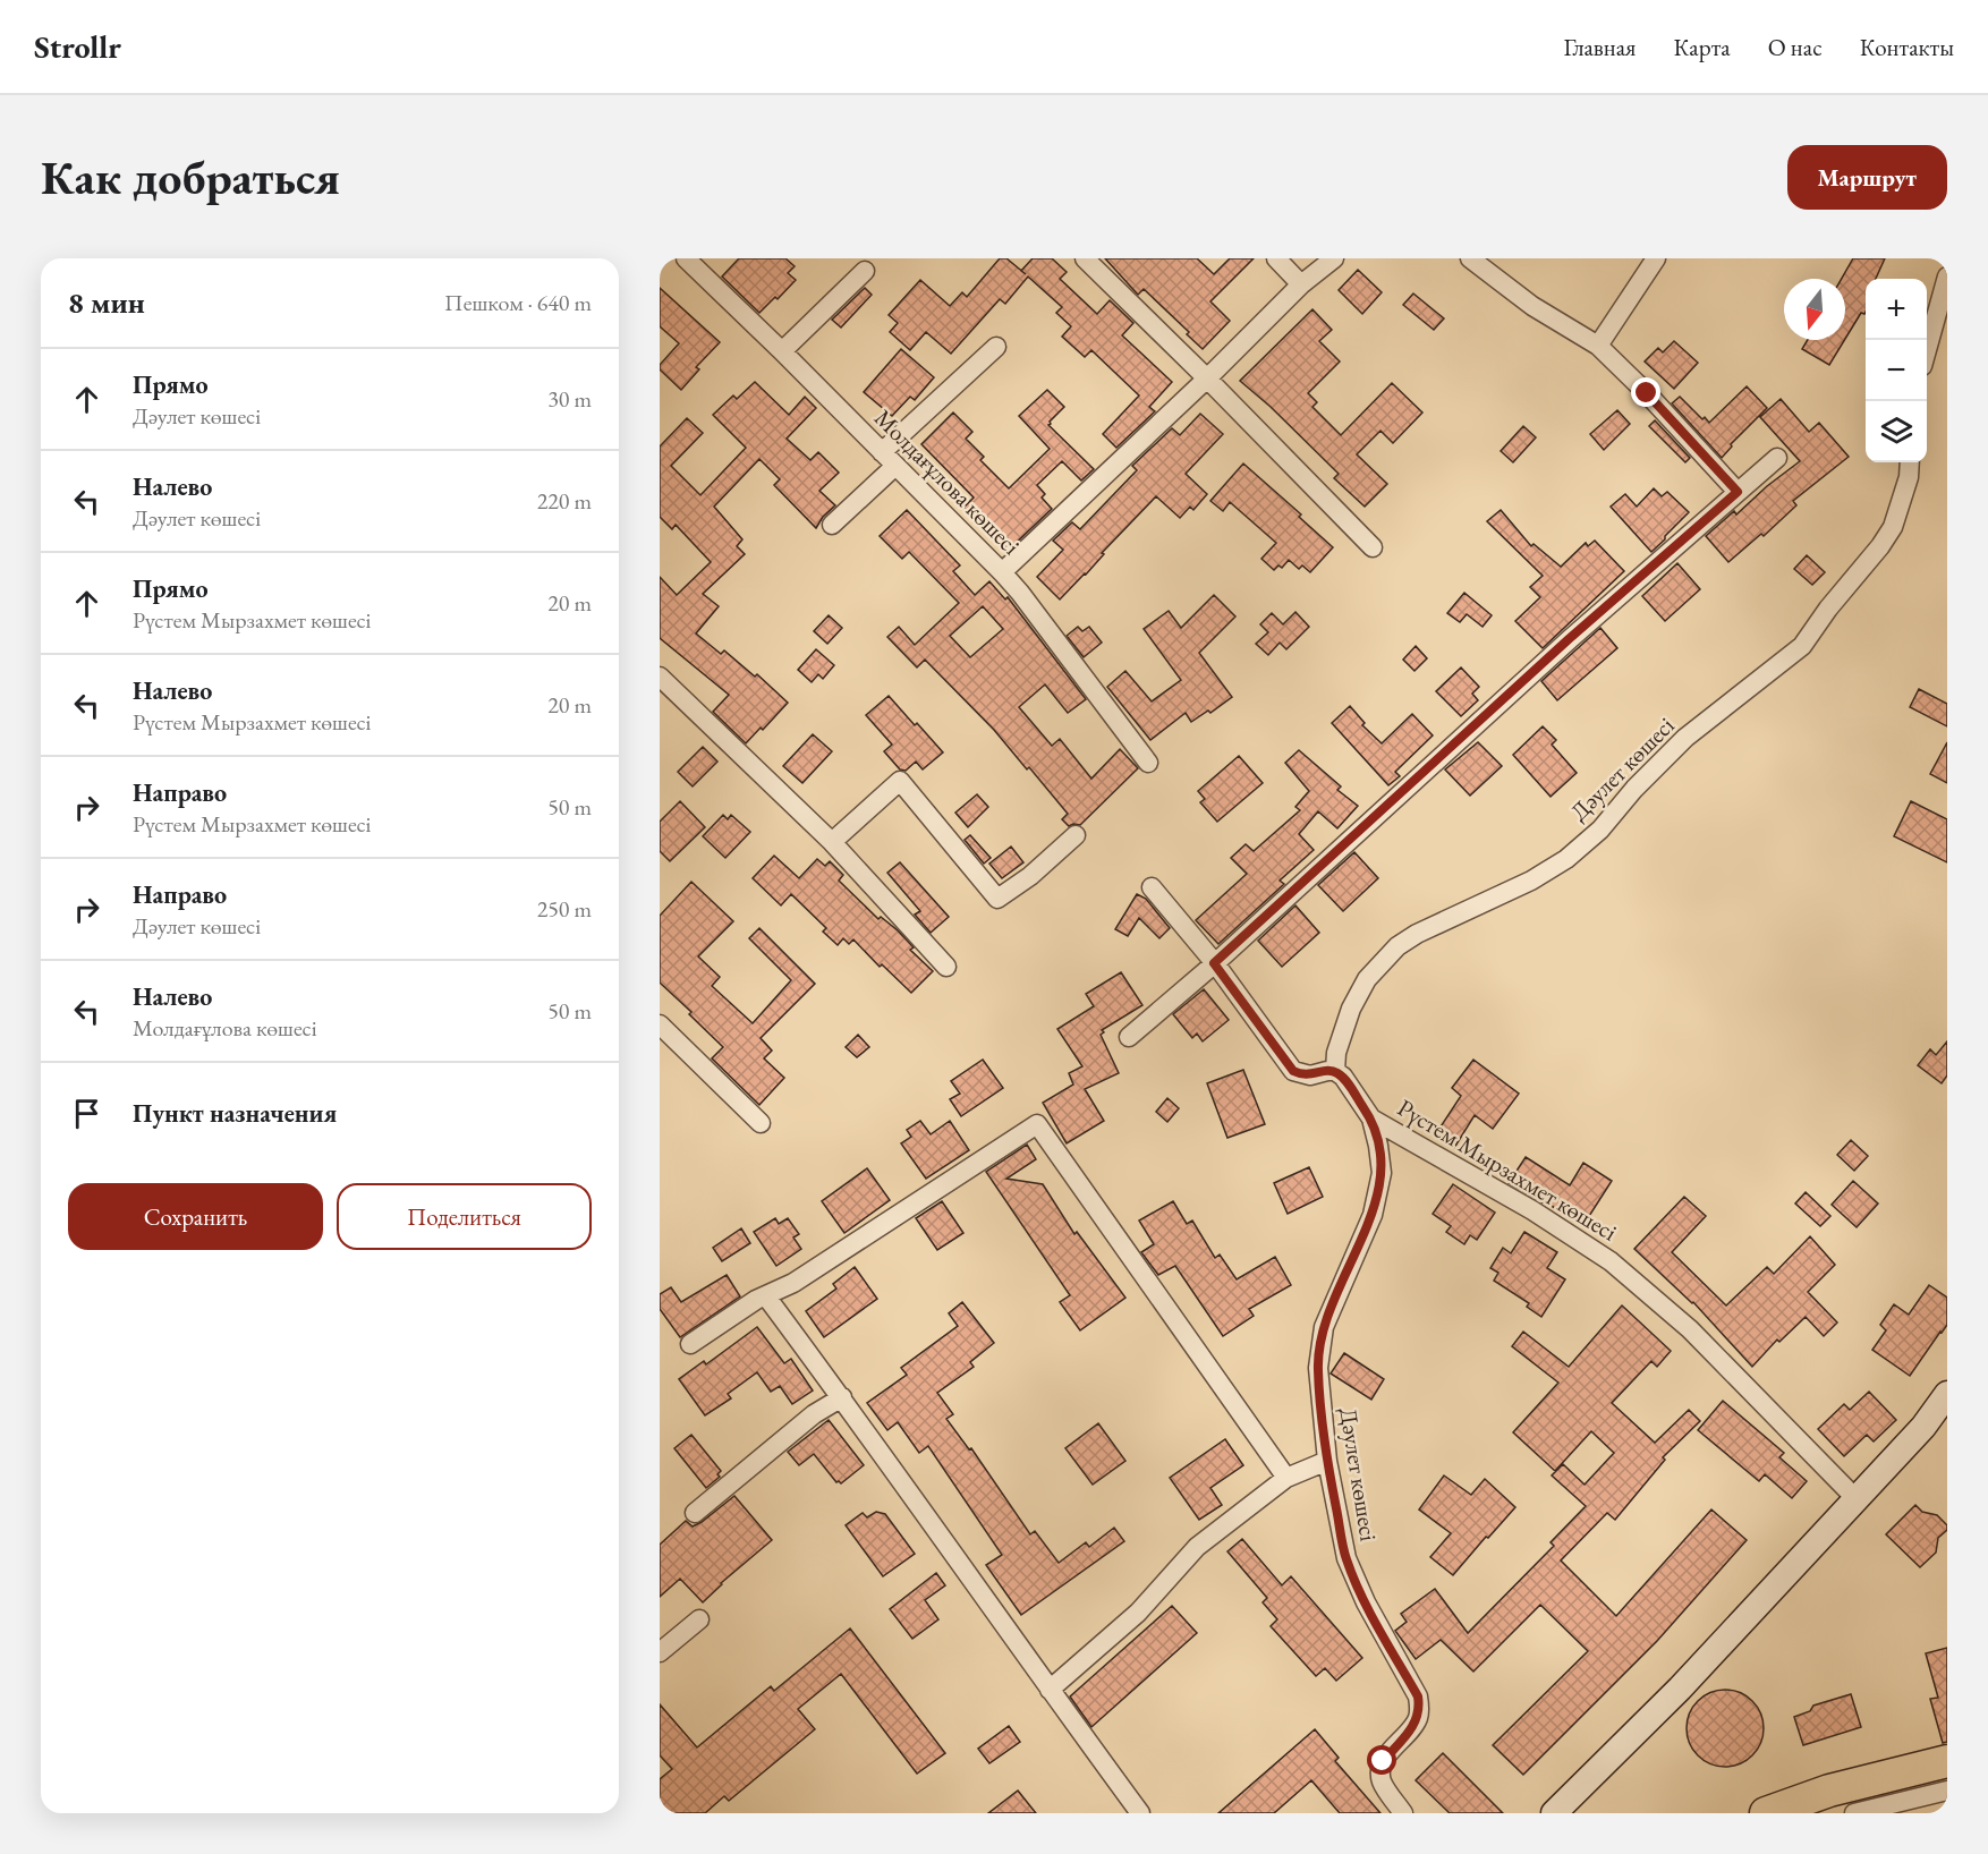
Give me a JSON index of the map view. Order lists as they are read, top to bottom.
{
  "streets": {
    "street": ["Молдағұлова көшесі", "Дәулет көшесі", "Рүстем Мырзахмет көшесі"]
  },
  "crossings": [
    ["Дәулет көшесі", "Рүстем Мырзахмет көшесі"]
  ],
  "north": "bottom",
  "page": {
    "header": "Strollr",
    "nav": [
      "Главная",
      "Карта",
      "О нас",
      "Контакты"
    ],
    "buttons": [
      "Маршрут",
      ["Сохранить", "Поделиться"]
    ],
    "title": "Как добраться",
    "heading": ["8 мин", "Пешком · 640 m"],
    "map_buttons": ["+", "−"],
    "list": [
      ["Прямо", "Дәулет көшесі", "30 m"],
      ["Налево", "Дәулет көшесі", "220 m"],
      ["Прямо", "Рүстем Мырзахмет көшесі", "20 m"],
      ["Налево", "Рүстем Мырзахмет көшесі", "20 m"],
      ["Направо", "Рүстем Мырзахмет көшесі", "50 m"],
      ["Направо", "Дәулет көшесі", "250 m"],
      ["Налево", "Молдағұлова көшесі", "50 m"],
      "Пункт назначения"
    ]
  }
}
